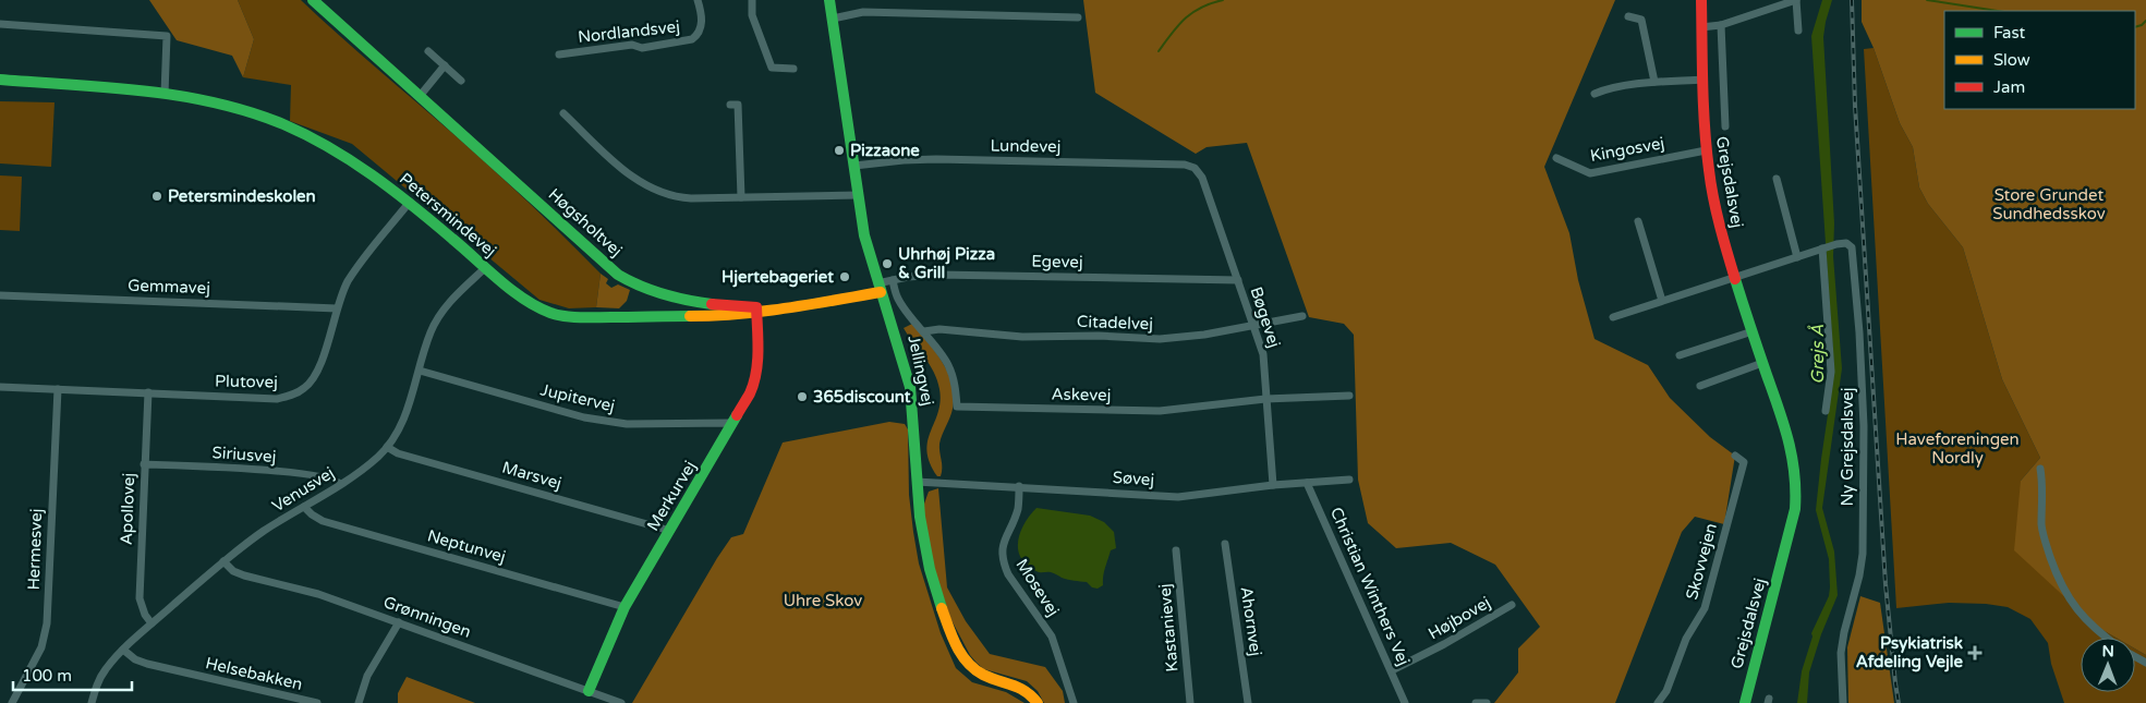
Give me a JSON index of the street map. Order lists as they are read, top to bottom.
{
  "streets": {
    "street": [
      "Nordlandsvej",
      "Lundevej",
      "Kingosvej",
      "Grejsdalsvej",
      "Petersmindevej",
      "Høgsholtvej",
      "Egevej",
      "Gemmavej",
      "Bøgevej",
      "Citadelvej",
      "Jellingvej",
      "Plutovej",
      "Askevej",
      "Jupitervej",
      "Ny Grejsdalsvej",
      "Siriusvej",
      "Marsvej",
      "Søvej",
      "Venusvej",
      "Merkurvej",
      "Apollovej",
      "Neptunvej",
      "Hermesvej",
      "Skovvejen",
      "Christian Winthers Vej",
      "Mosevej",
      "Grønningen",
      "Højbovej",
      "Ahornvej",
      "Kastanievej",
      "Helsebakken"
    ]
  },
  "crossings": [
    ["Lundevej", "Bøgevej"],
    ["Lundevej", "Jellingvej"],
    ["Kingosvej", "Grejsdalsvej"],
    ["Grejsdalsvej", "Ny Grejsdalsvej"],
    ["Petersmindevej", "Høgsholtvej"],
    ["Petersmindevej", "Egevej"],
    ["Petersmindevej", "Jellingvej"],
    ["Petersmindevej", "Plutovej"],
    ["Petersmindevej", "Venusvej"],
    ["Petersmindevej", "Merkurvej"],
    ["Høgsholtvej", "Merkurvej"],
    ["Egevej", "Bøgevej"],
    ["Egevej", "Jellingvej"],
    ["Egevej", "Askevej"],
    ["Gemmavej", "Plutovej"],
    ["Bøgevej", "Citadelvej"],
    ["Bøgevej", "Askevej"],
    ["Bøgevej", "Søvej"],
    ["Citadelvej", "Askevej"],
    ["Jellingvej", "Søvej"],
    ["Plutovej", "Apollovej"],
    ["Plutovej", "Hermesvej"],
    ["Jupitervej", "Venusvej"],
    ["Jupitervej", "Merkurvej"],
    ["Siriusvej", "Venusvej"],
    ["Siriusvej", "Apollovej"],
    ["Marsvej", "Venusvej"],
    ["Marsvej", "Merkurvej"],
    ["Søvej", "Christian Winthers Vej"],
    ["Søvej", "Mosevej"],
    ["Venusvej", "Apollovej"],
    ["Venusvej", "Neptunvej"],
    ["Venusvej", "Grønningen"],
    ["Venusvej", "Helsebakken"],
    ["Merkurvej", "Neptunvej"],
    ["Merkurvej", "Grønningen"],
    ["Christian Winthers Vej", "Højbovej"]
  ],
  "water": ["Grejs Å"],
  "parks": ["Store Grundet Sundhedsskov", "Haveforeningen Nordly", "Uhre Skov"],
  "places": {
    "other": [
      "Pizzaone",
      "Petersmindeskolen",
      "Uhrhøj Pizza & Grill",
      "Hjertebageriet",
      "365discount"
    ],
    "health": ["Psykiatrisk Afdeling Vejle"]
  },
  "legend": ["Fast", "Slow", "Jam"],
  "scale_bar": "100 m",
  "north": "top"
}
